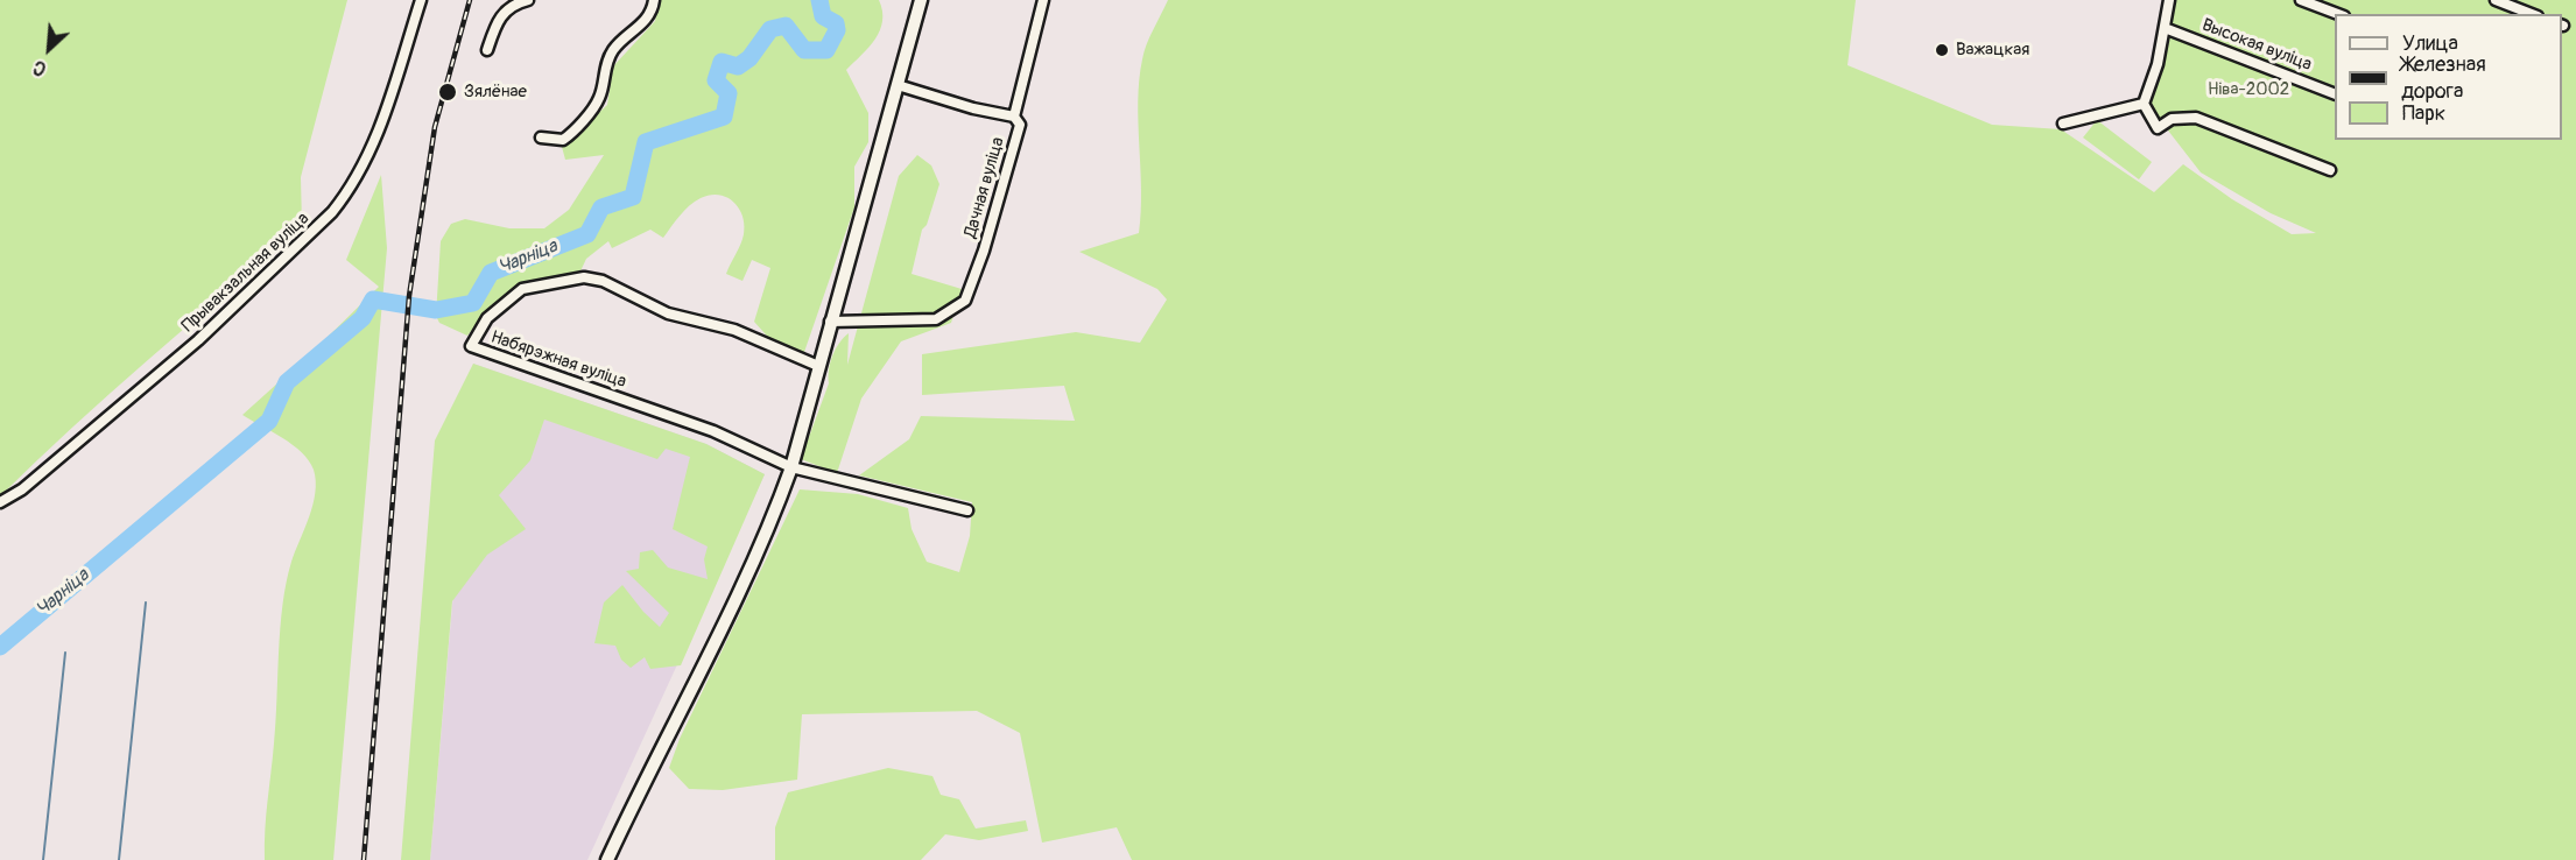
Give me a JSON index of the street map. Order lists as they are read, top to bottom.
{
  "streets": {
    "street": [
      "Высокая вуліца",
      "Дачная вуліца",
      "Прывакзальная вуліца",
      "Набярэжная вуліца"
    ]
  },
  "water": ["Чарніца"],
  "parks": ["Ніва-2002"],
  "places": ["Важацкая", "Зялёнае"],
  "legend": ["Улица", "Железная дорога", "Парк"],
  "north": "bottom left"
}
